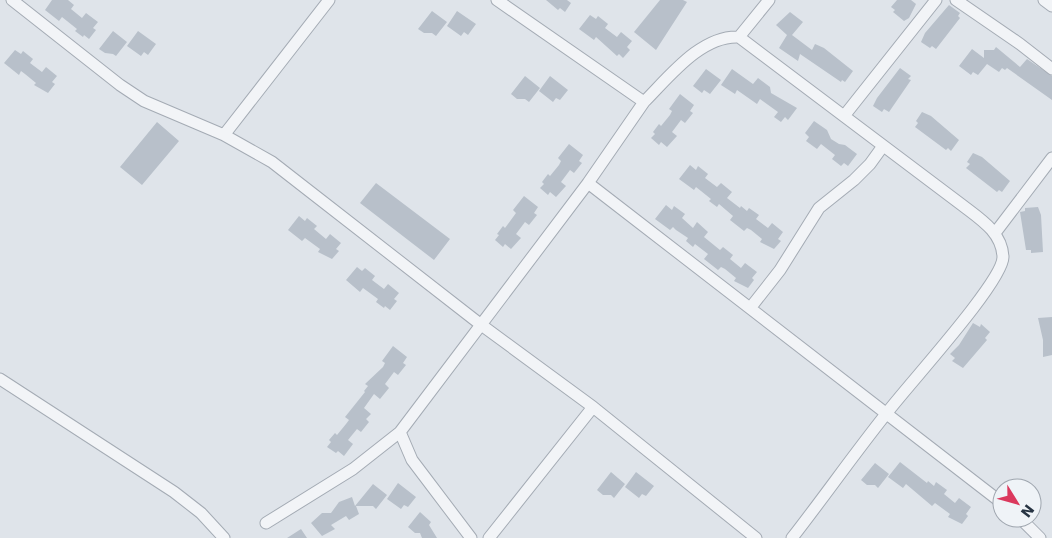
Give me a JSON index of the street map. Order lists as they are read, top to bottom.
{
  "north": "bottom right"
}
